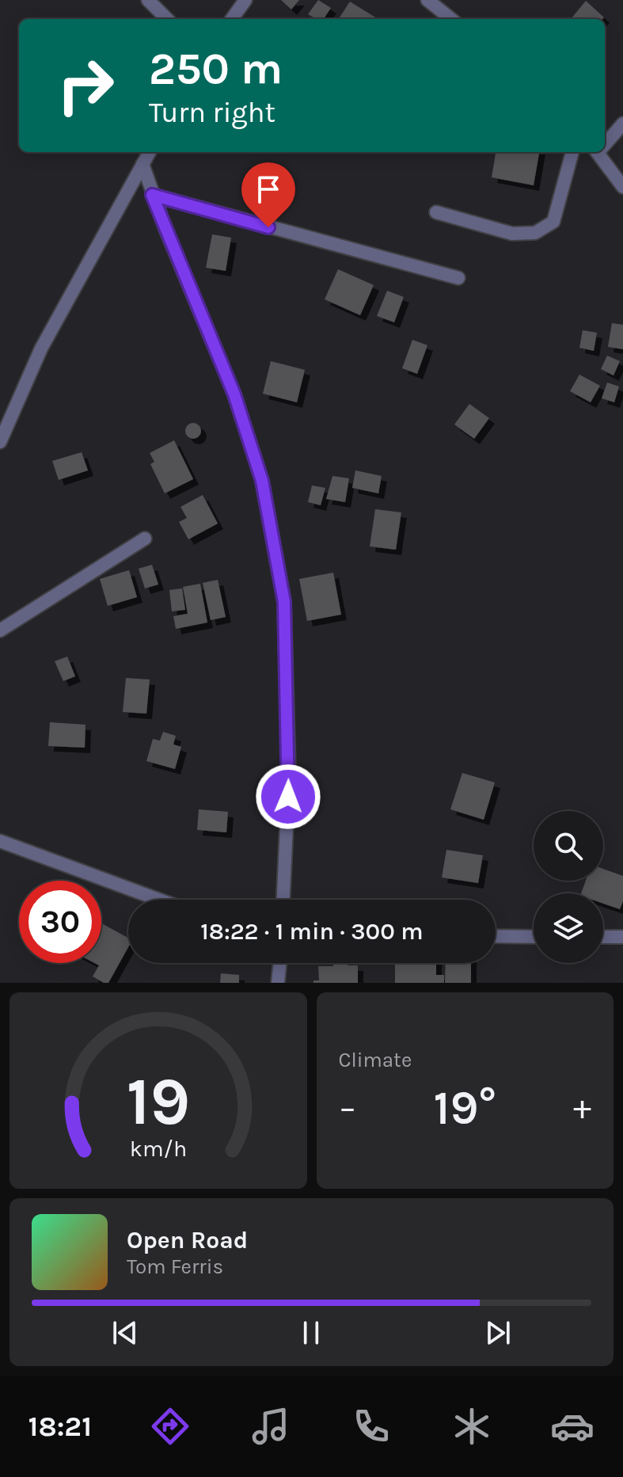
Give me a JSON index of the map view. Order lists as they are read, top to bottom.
{
  "page": {
    "turn": ["250 m", "Turn right"],
    "limit": "30",
    "trip": "18:22 · 1 min · 300 m",
    "tile": "Climate",
    "heat": ["−", "19°", "+"],
    "song": ["Open Road", "Tom Ferris"],
    "tabs": "18:21",
    "gauge": ["19", "km/h"]
  }
}
